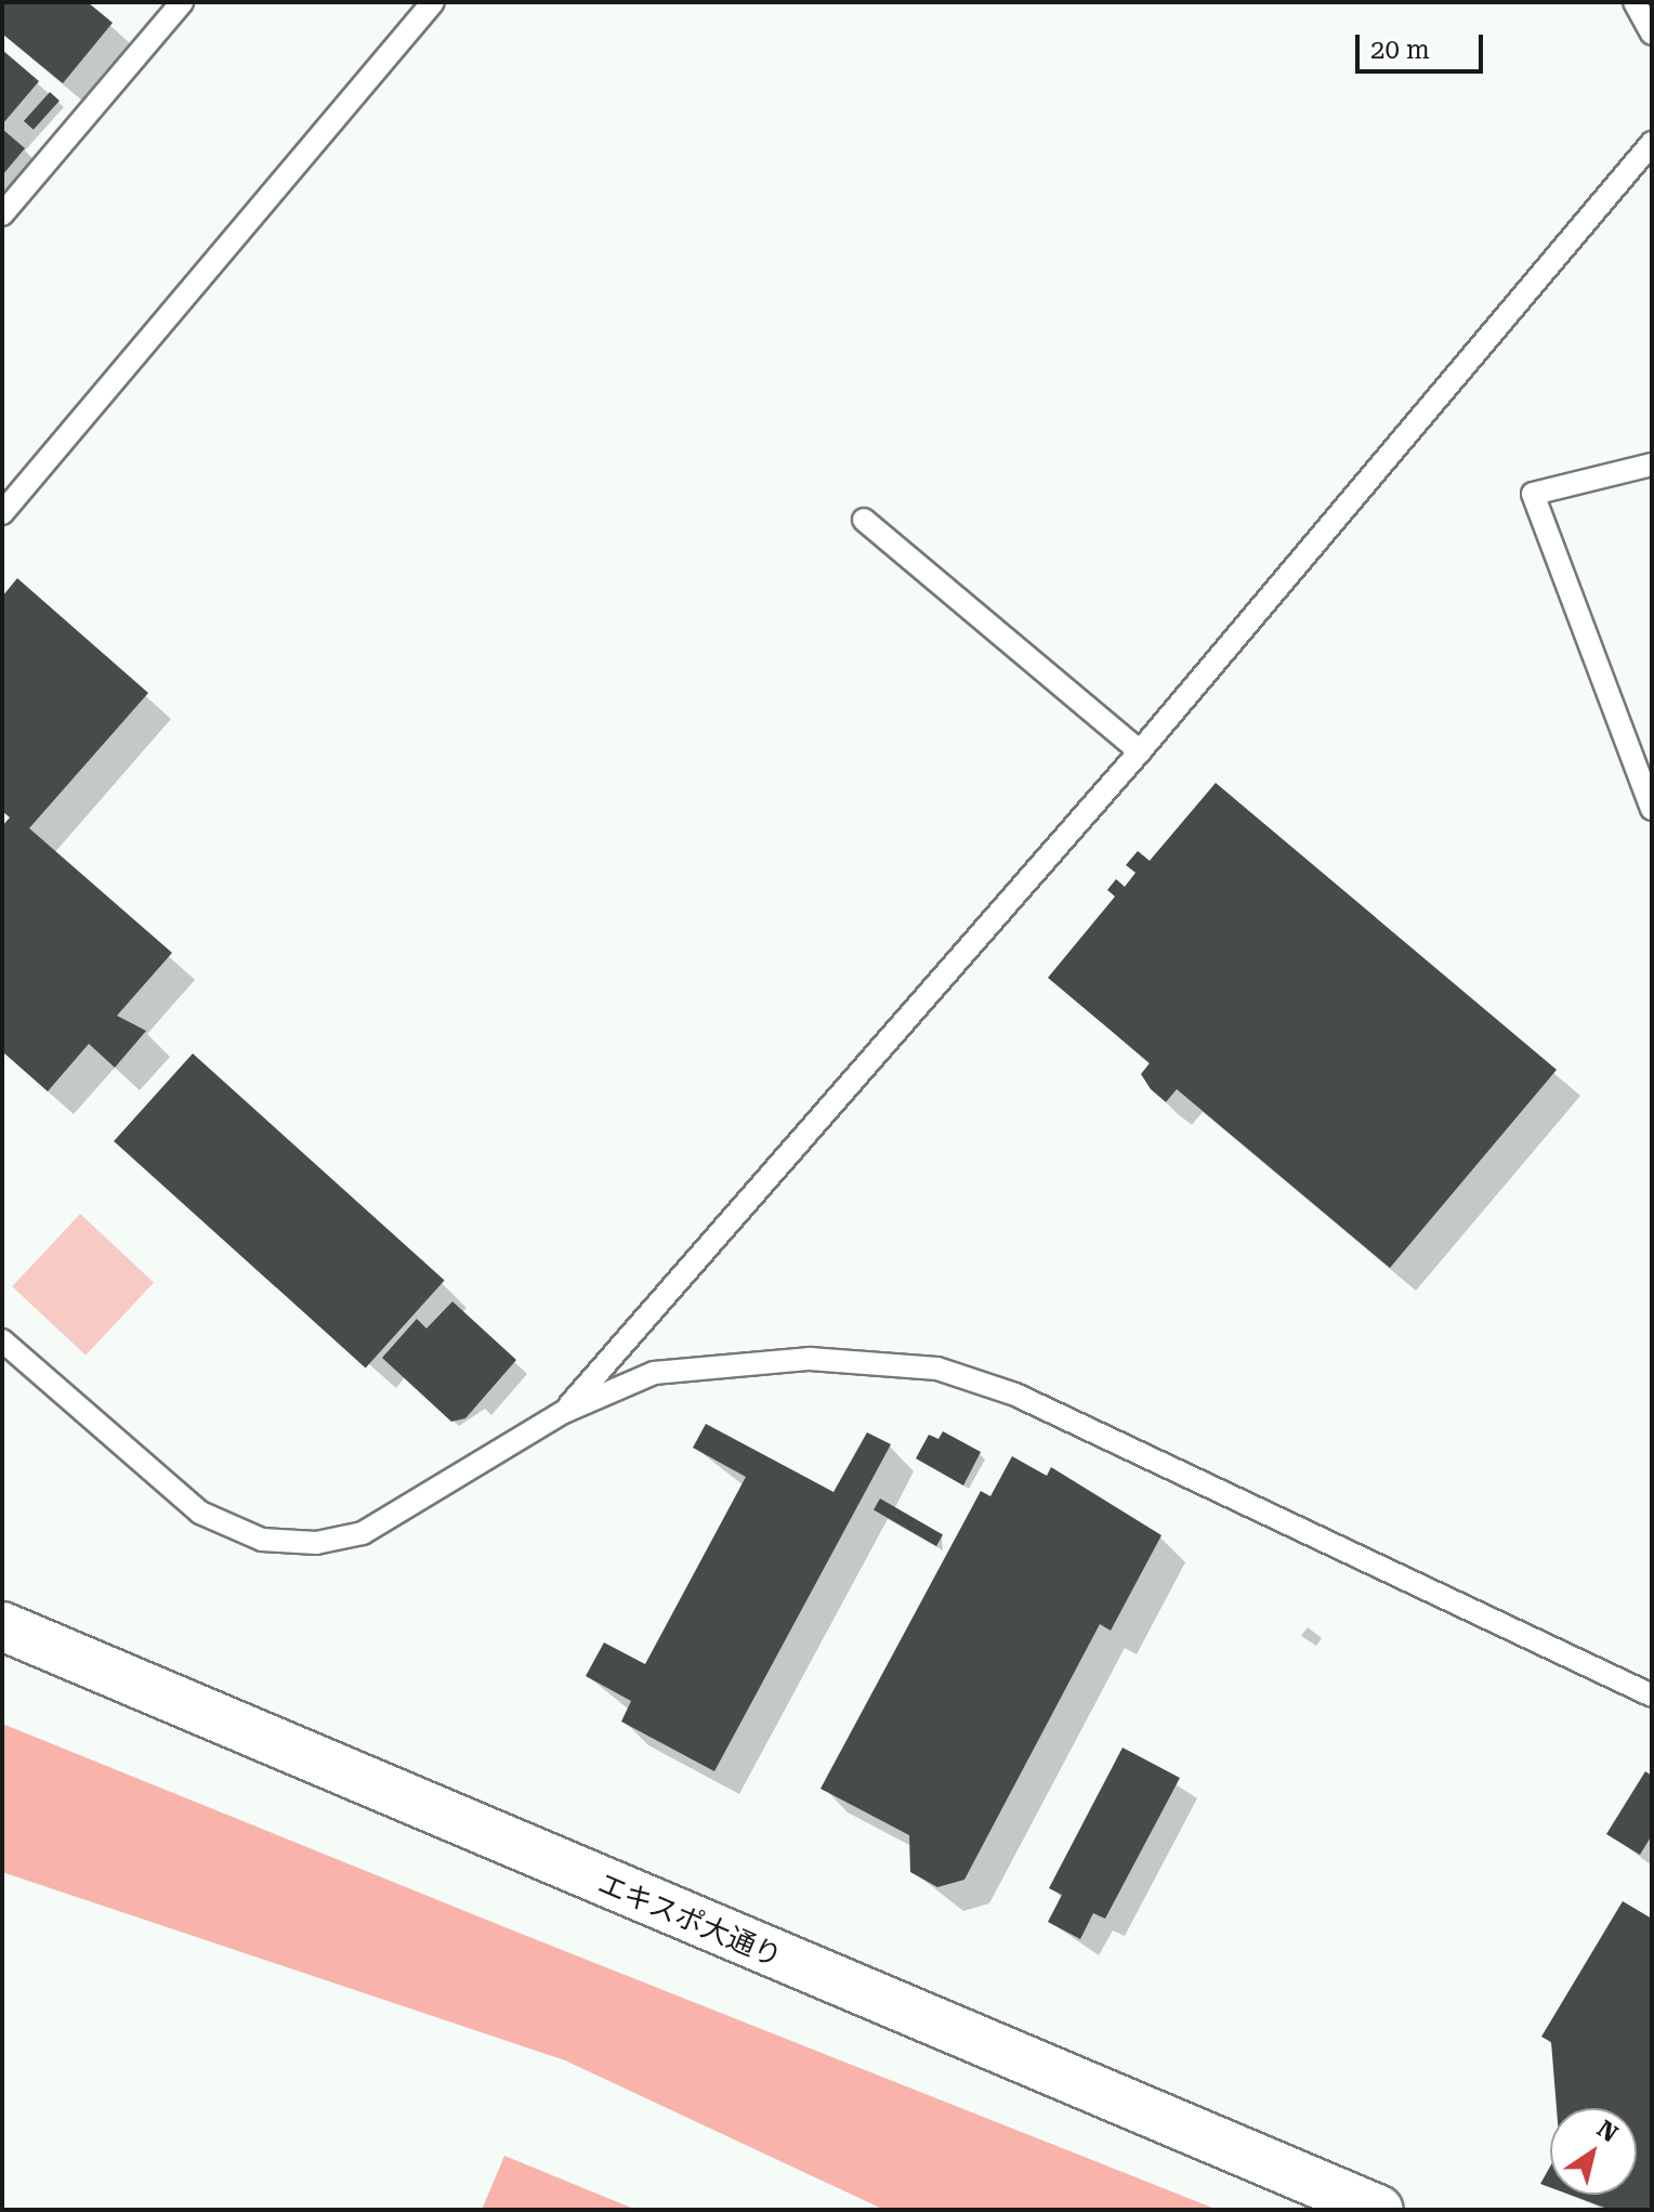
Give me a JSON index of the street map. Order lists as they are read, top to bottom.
{
  "streets": {
    "main road": ["エキスポ大通り"]
  },
  "scale_bar": "20 m",
  "north": "top right"
}
